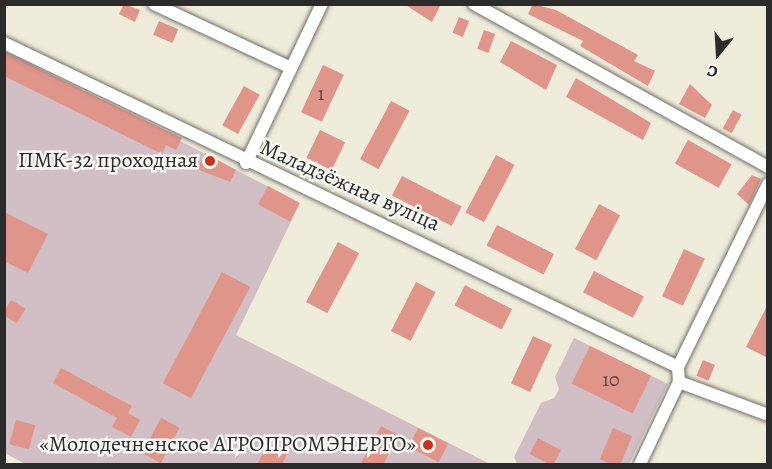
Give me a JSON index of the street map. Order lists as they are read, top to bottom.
{
  "streets": {
    "street": ["Маладзёжная вуліца"]
  },
  "places": ["ПМК-32 проходная", "«Молодечненское АГРОПРОМЭНЕРГО»"],
  "house_numbers": ["1", "10"],
  "north": "bottom"
}
